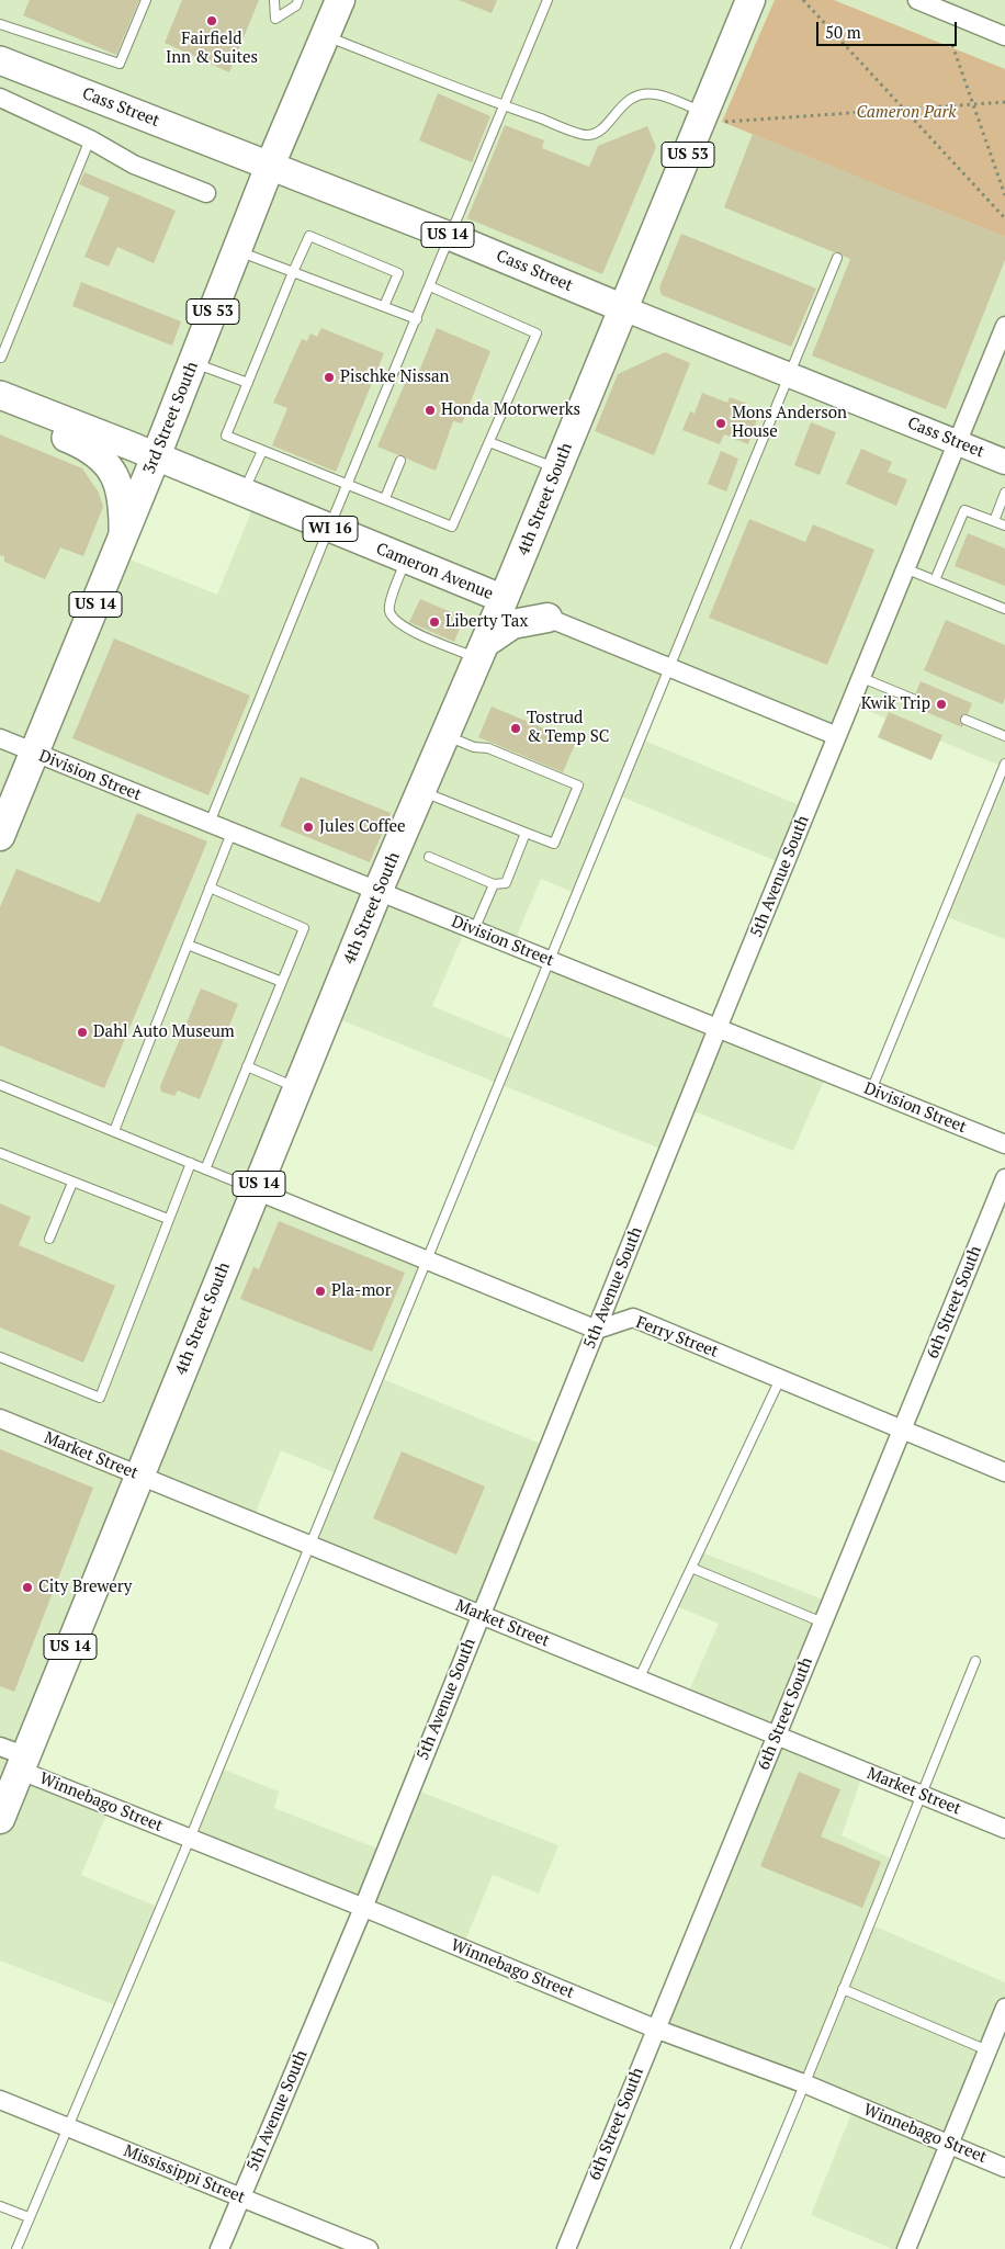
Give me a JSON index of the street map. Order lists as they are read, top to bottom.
{
  "streets": {
    "highway": [
      "US 53",
      "US 14",
      "3rd Street South",
      "4th Street South"
    ],
    "main road": ["Cass Street", "WI 16", "Cameron Avenue"],
    "street": [
      "Division Street",
      "5th Avenue South",
      "6th Street South",
      "Ferry Street",
      "Market Street",
      "Winnebago Street",
      "Mississippi Street"
    ]
  },
  "crossings": [
    ["Cass Street", "3rd Street South"],
    ["Cass Street", "4th Street South"],
    ["Cass Street", "5th Avenue South"],
    ["3rd Street South", "Cameron Avenue"],
    ["3rd Street South", "Division Street"],
    ["4th Street South", "Cameron Avenue"],
    ["4th Street South", "Division Street"],
    ["4th Street South", "Market Street"],
    ["4th Street South", "Winnebago Street"],
    ["Division Street", "5th Avenue South"],
    ["5th Avenue South", "Ferry Street"],
    ["5th Avenue South", "Market Street"],
    ["5th Avenue South", "Winnebago Street"],
    ["5th Avenue South", "Mississippi Street"],
    ["6th Street South", "Ferry Street"],
    ["6th Street South", "Market Street"],
    ["6th Street South", "Winnebago Street"]
  ],
  "parks": ["Cameron Park"],
  "places": [
    "Fairfield Inn & Suites",
    "Pischke Nissan",
    "Honda Motorwerks",
    "Mons Anderson House",
    "Liberty Tax",
    "Kwik Trip",
    "Tostrud & Temp SC",
    "Jules Coffee",
    "Dahl Auto Museum",
    "Pla-mor",
    "City Brewery"
  ],
  "scale_bar": "50 m"
}
